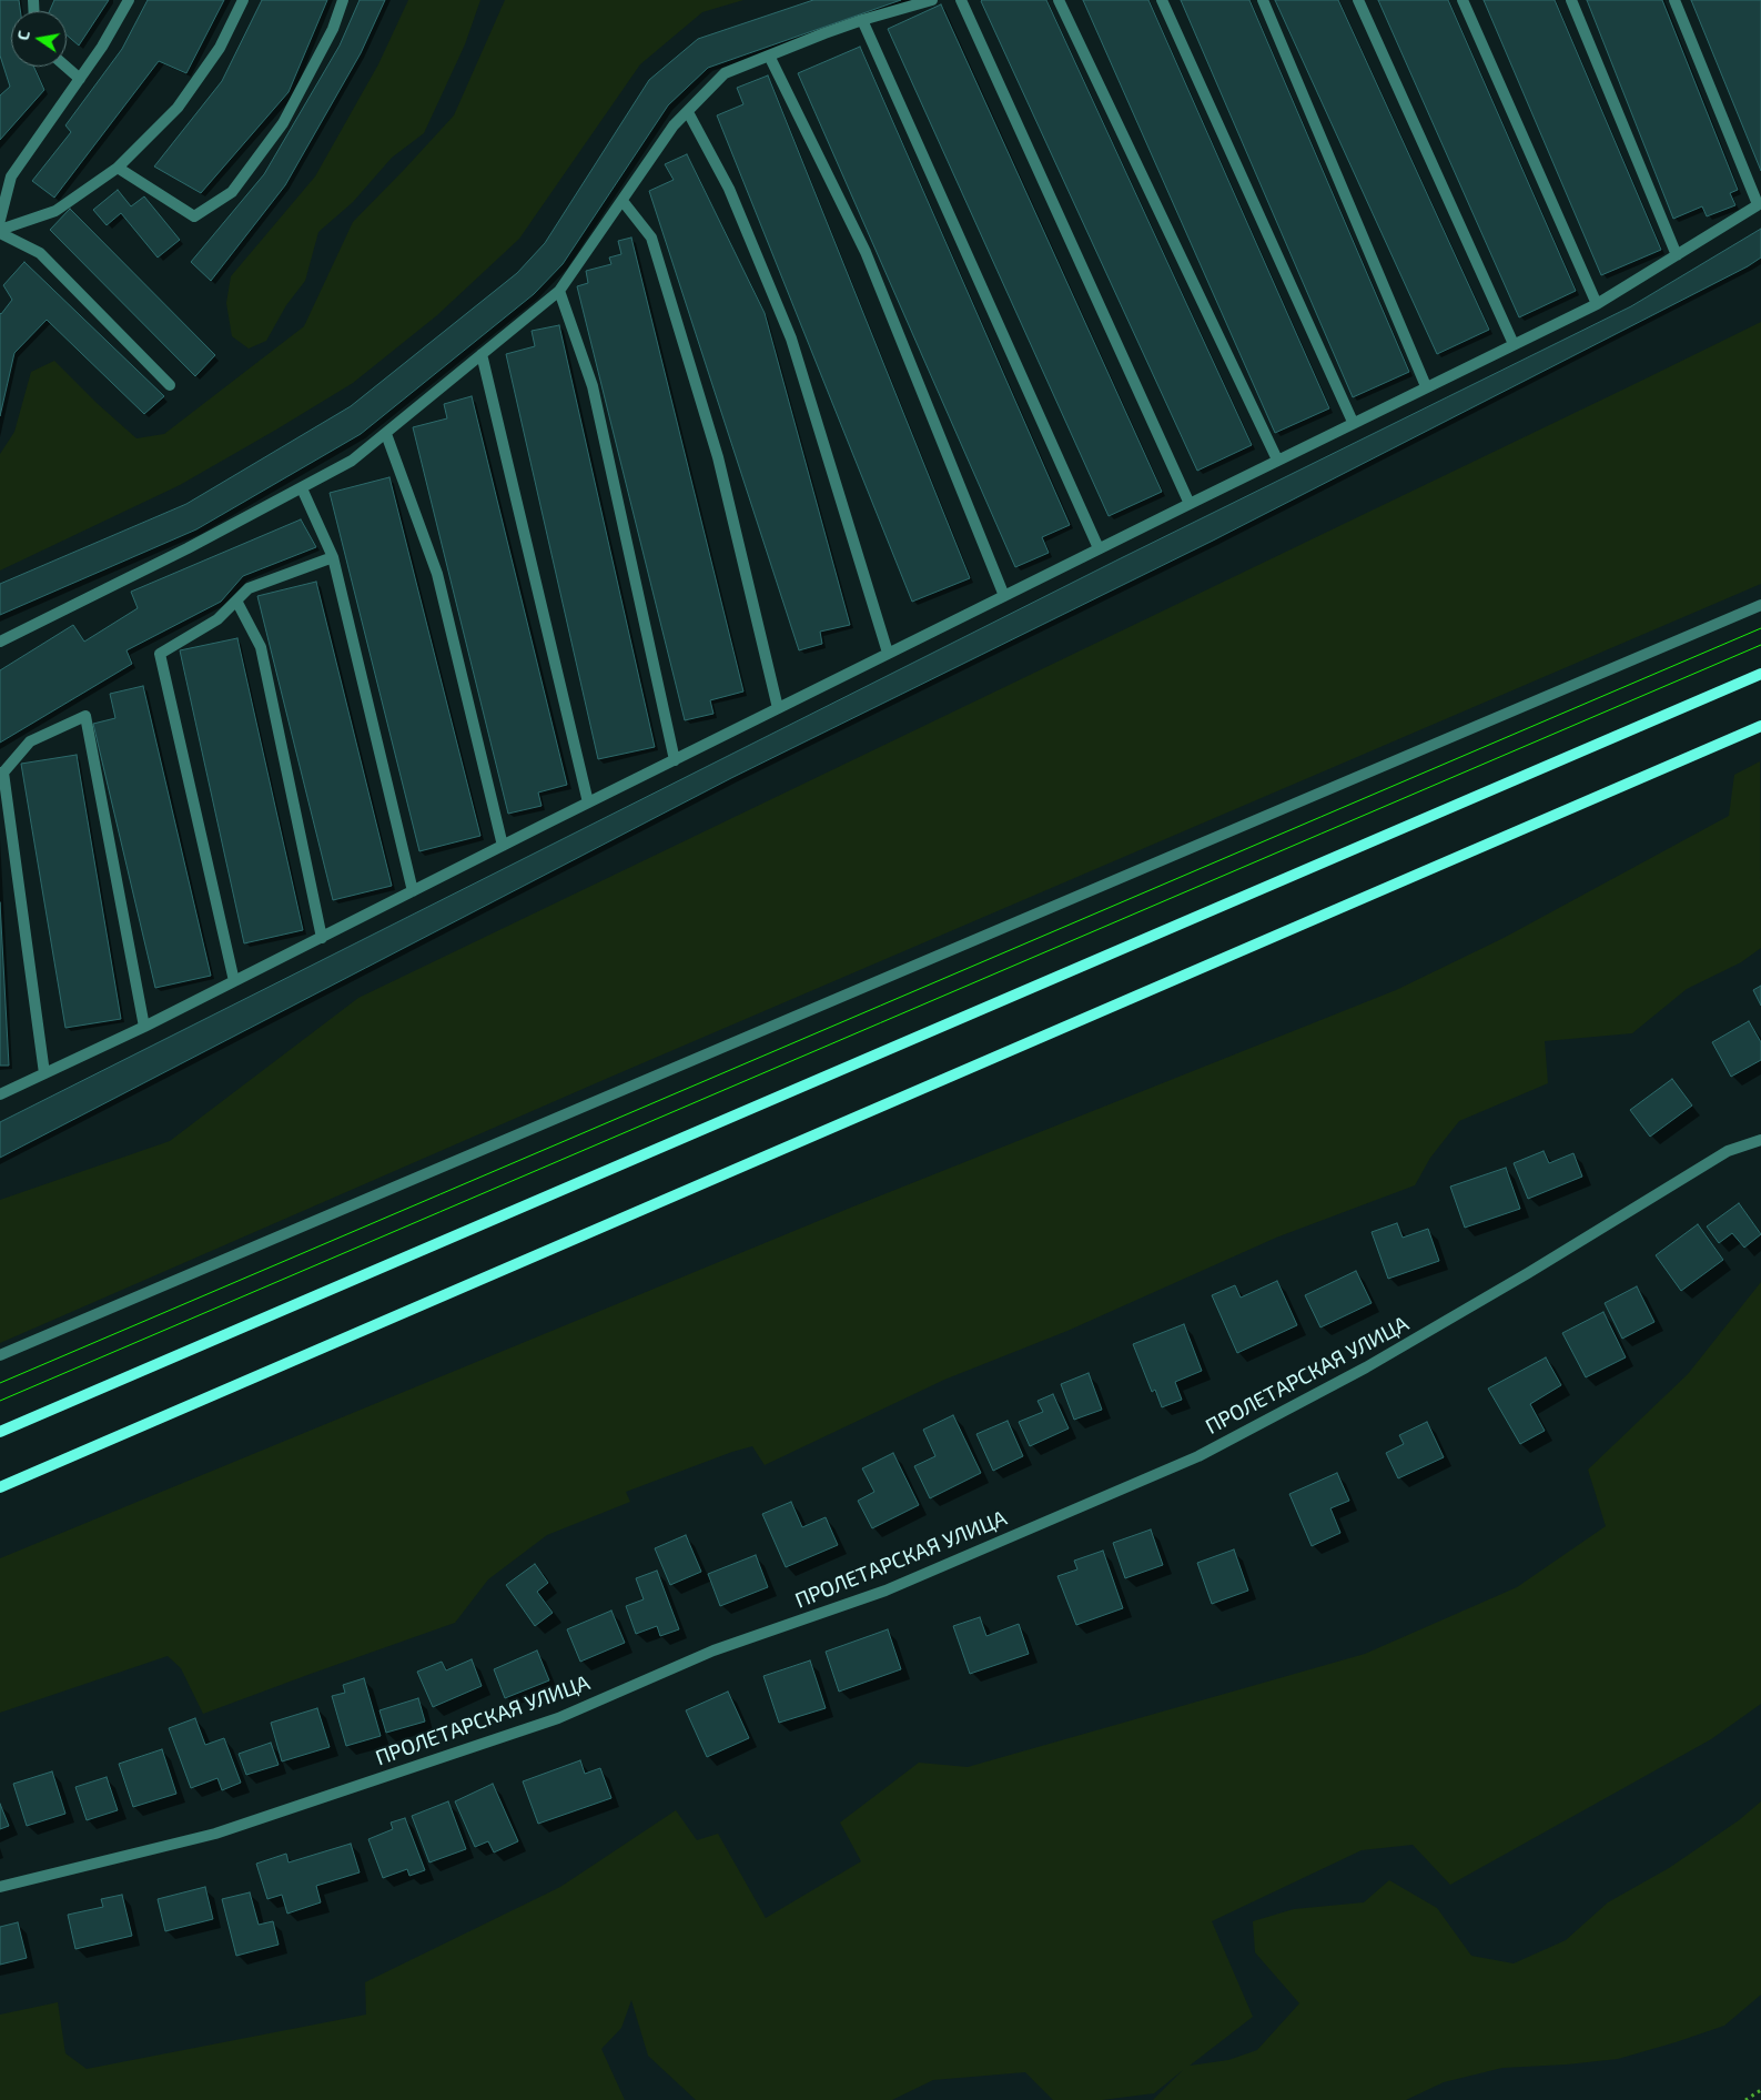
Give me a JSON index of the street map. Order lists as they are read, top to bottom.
{
  "streets": {
    "street": ["ПРОЛЕТАРСКАЯ УЛИЦА"]
  },
  "north": "left"
}
